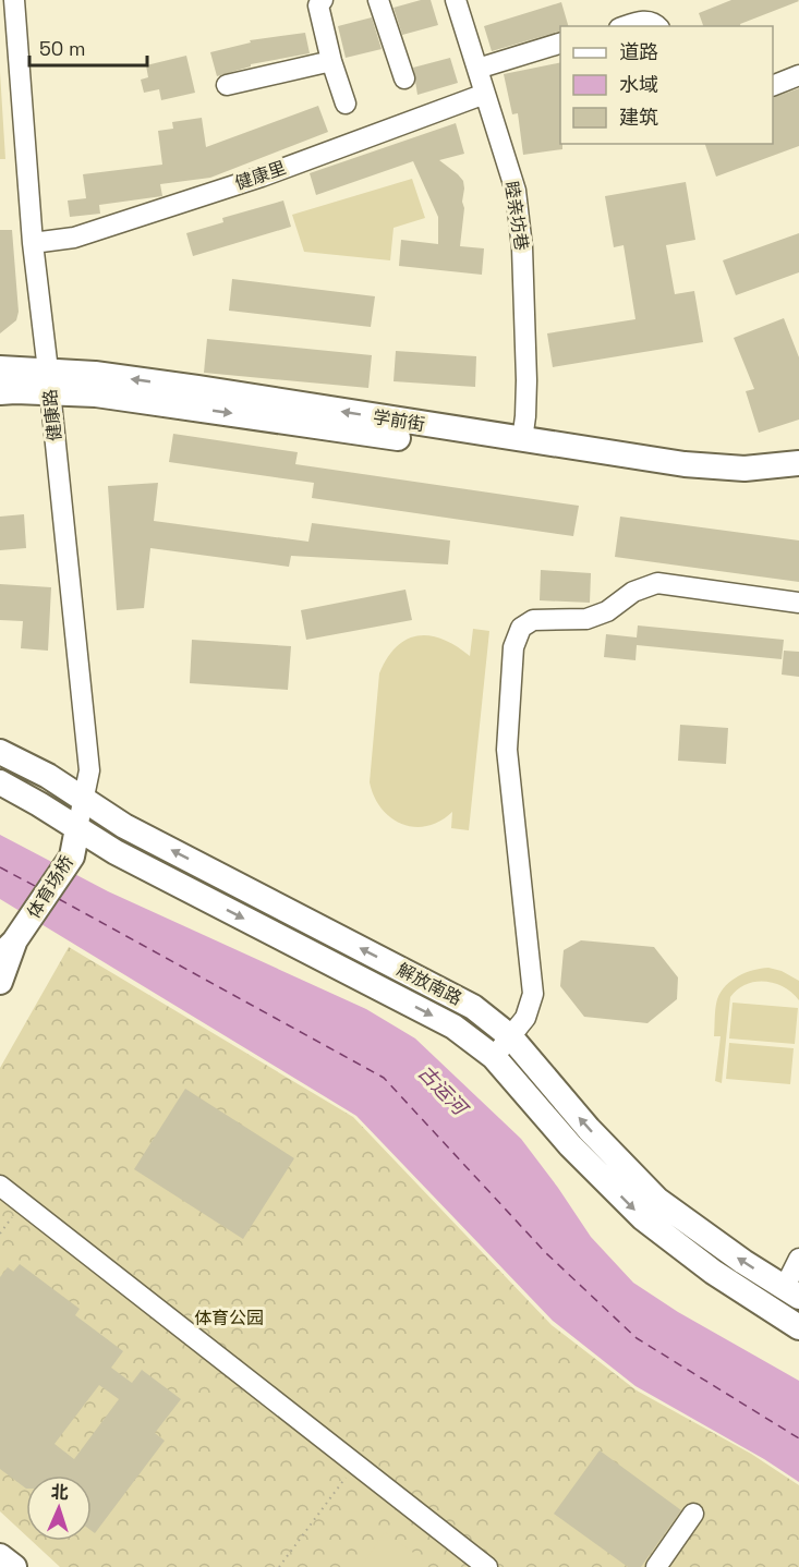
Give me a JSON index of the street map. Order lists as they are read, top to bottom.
{
  "streets": {
    "main road": ["学前街", "体育场桥", "解放南路"],
    "street": ["健康里", "睦亲坊巷", "健康路"]
  },
  "crossings": [
    ["健康里", "睦亲坊巷"],
    ["健康里", "健康路"],
    ["睦亲坊巷", "学前街"],
    ["健康路", "学前街"],
    ["健康路", "体育场桥"],
    ["健康路", "解放南路"],
    ["体育场桥", "解放南路"]
  ],
  "water": ["古运河"],
  "parks": ["体育公园"],
  "legend": ["道路", "水域", "建筑"],
  "scale_bar": "50 m",
  "north": "top"
}
